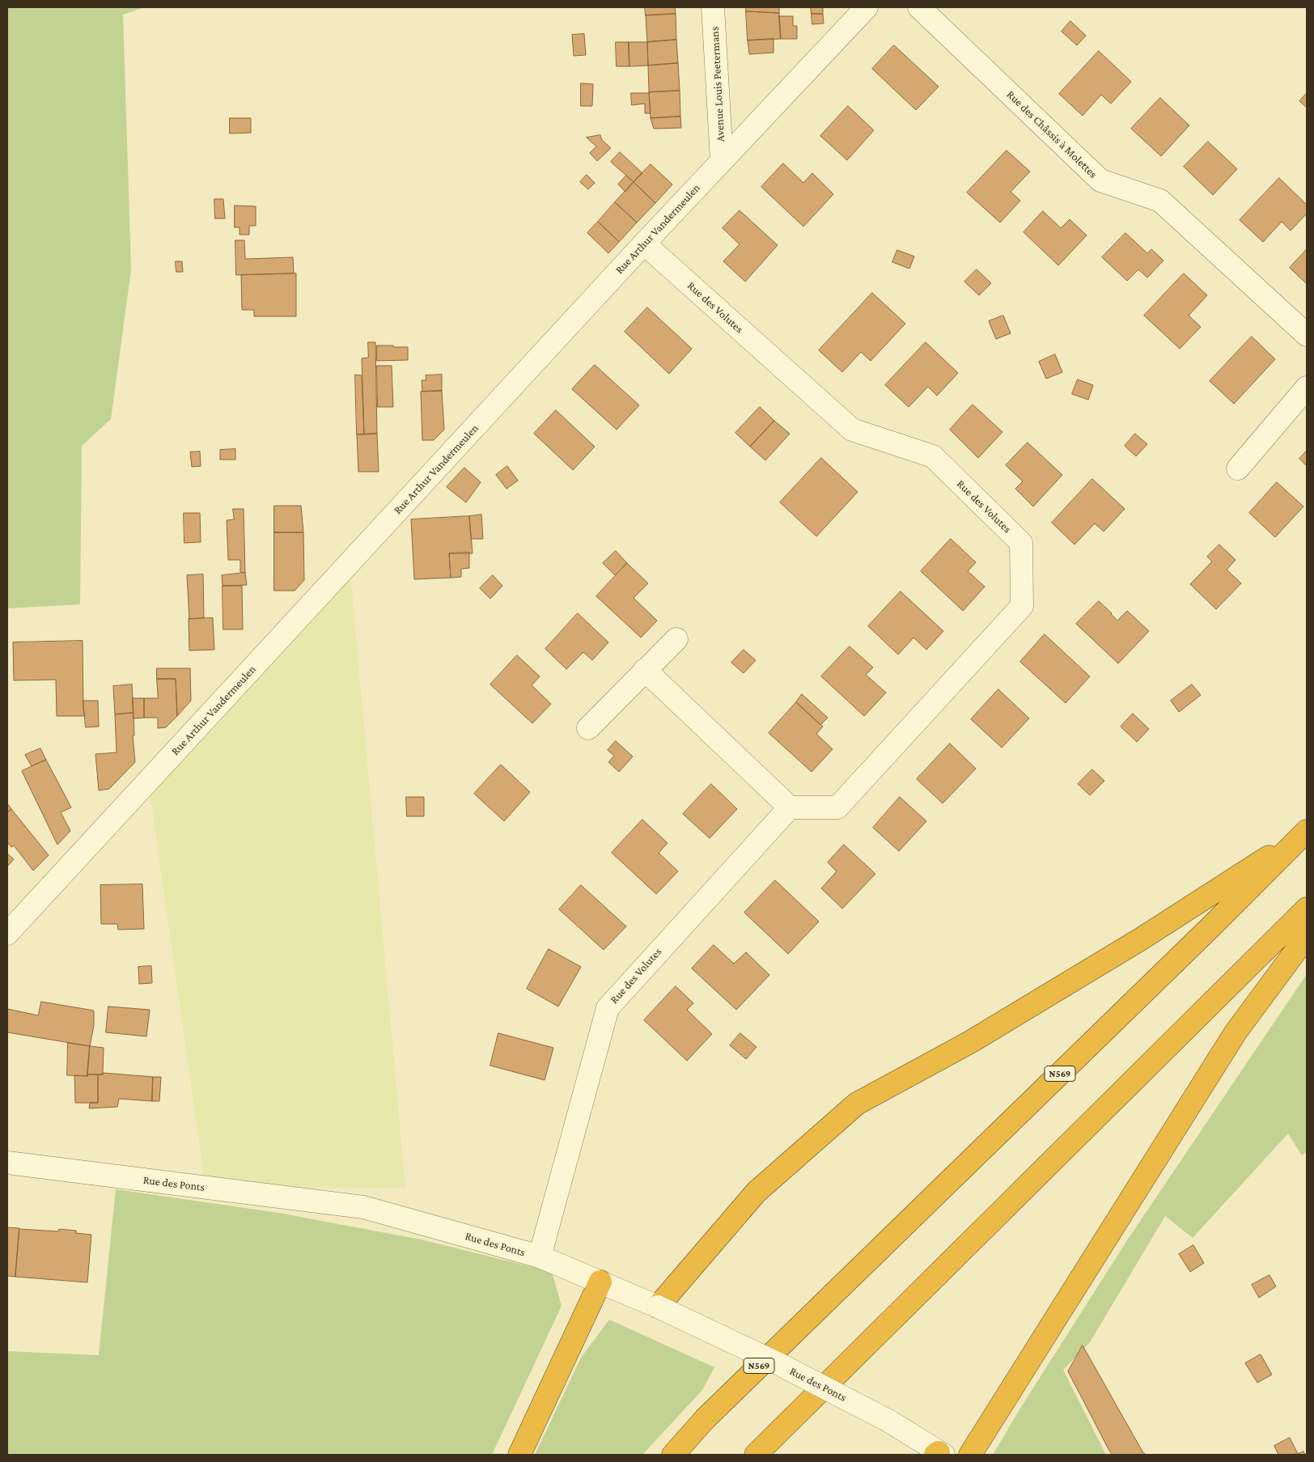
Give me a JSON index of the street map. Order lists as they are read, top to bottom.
{
  "streets": {
    "highway": ["N569"],
    "street": [
      "Avenue Louis Peetermans",
      "Rue des Châssis à Molettes",
      "Rue Arthur Vandermeulen",
      "Rue des Volutes",
      "Rue des Ponts"
    ]
  },
  "crossings": [
    ["Avenue Louis Peetermans", "Rue Arthur Vandermeulen"],
    ["Rue Arthur Vandermeulen", "Rue des Volutes"],
    ["Rue des Volutes", "Rue des Ponts"]
  ]
}
